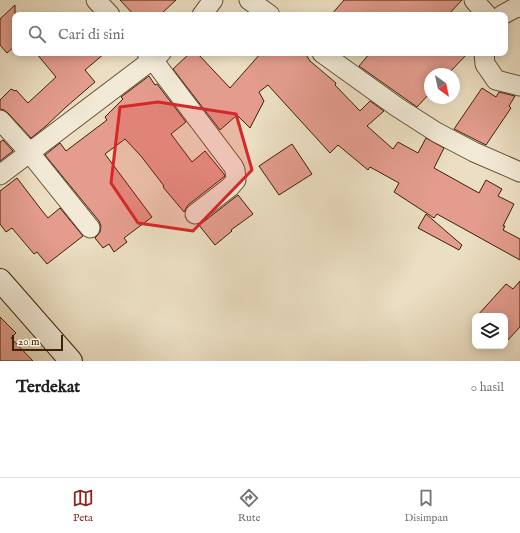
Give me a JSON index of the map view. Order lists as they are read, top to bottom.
{
  "scale_bar": "20 m",
  "north": "bottom right",
  "page": {
    "search": "Cari di sini",
    "scale": "20 m",
    "heading": ["Terdekat", "0 hasil"],
    "nav": ["Peta", "Rute", "Disimpan"]
  }
}
